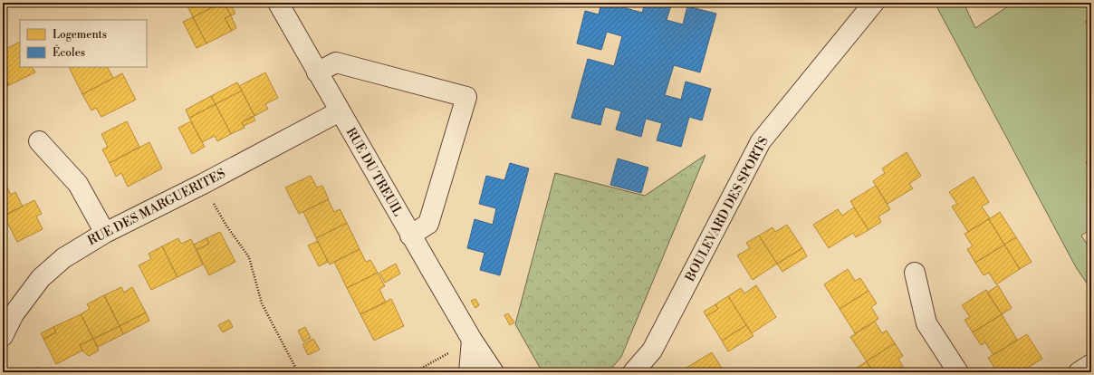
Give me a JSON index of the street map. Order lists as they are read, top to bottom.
{
  "streets": {
    "street": ["RUE DU TREUIL", "RUE DES MARGUERITES", "BOULEVARD DES SPORTS"]
  },
  "crossings": [
    ["RUE DU TREUIL", "RUE DES MARGUERITES"]
  ],
  "legend": ["Logements", "Écoles"]
}
